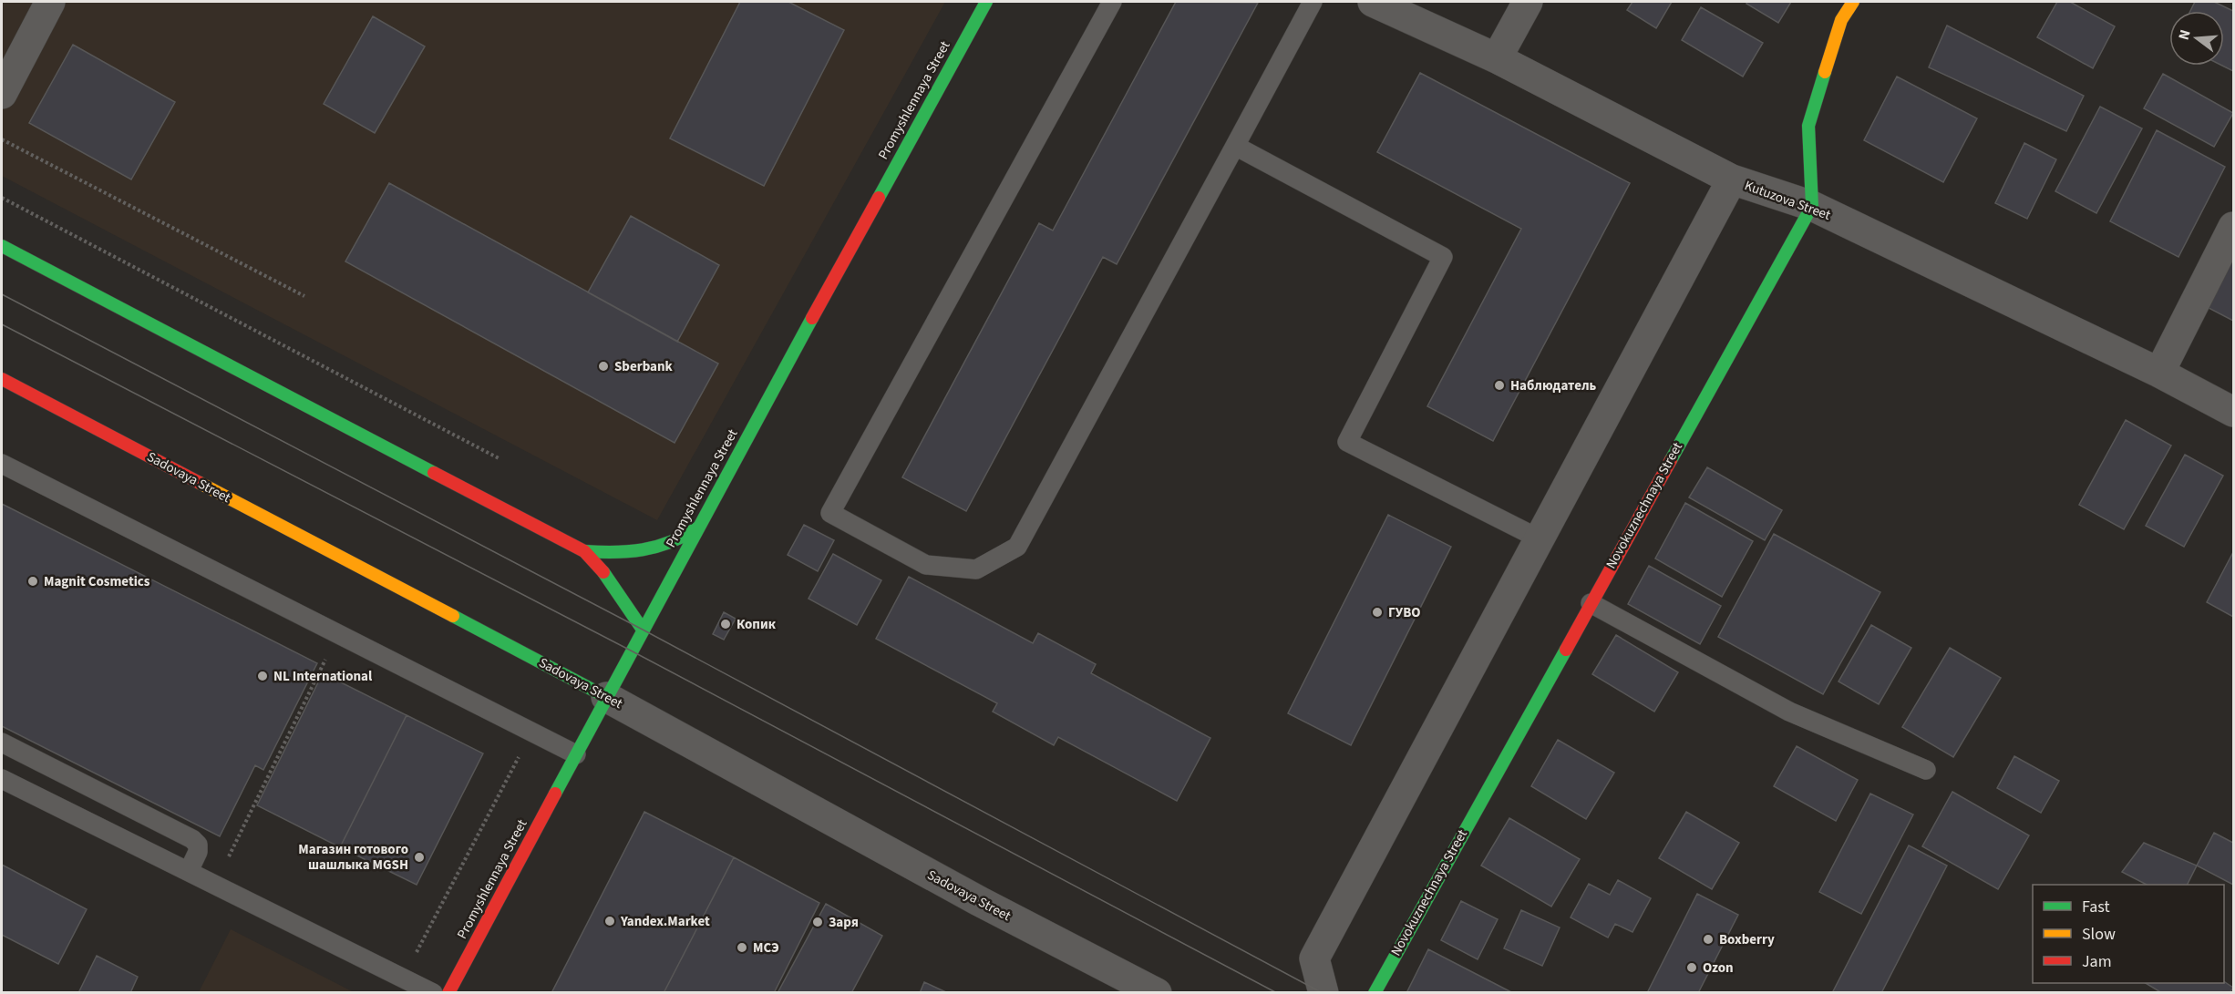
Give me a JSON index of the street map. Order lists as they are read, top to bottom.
{
  "streets": {
    "main road": ["Promyshlennaya Street", "Sadovaya Street", "Novokuznechnaya Street"],
    "street": ["Kutuzova Street"]
  },
  "crossings": [
    ["Promyshlennaya Street", "Sadovaya Street"],
    ["Kutuzova Street", "Novokuznechnaya Street"]
  ],
  "places": [
    "Sberbank",
    "Наблюдатель",
    "Magnit Cosmetics",
    "ГУВО",
    "Копик",
    "NL International",
    "Магазин готового шашлыка MGSH",
    "Yandex.Market",
    "Заря",
    "Boxberry",
    "МСЭ",
    "Ozon"
  ],
  "legend": ["Fast", "Slow", "Jam"],
  "north": "left"
}
